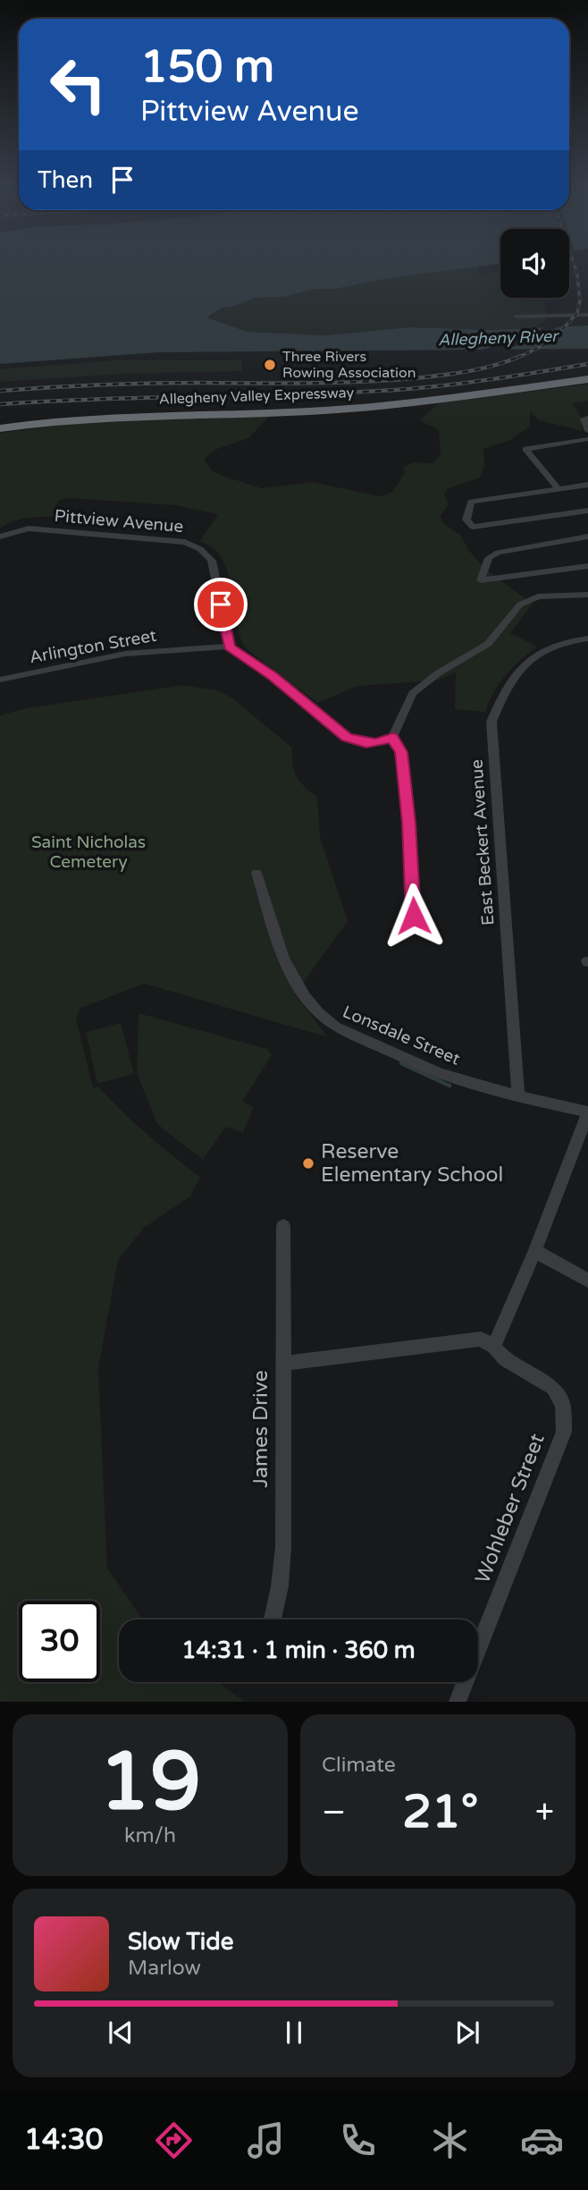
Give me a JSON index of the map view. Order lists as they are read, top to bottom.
{
  "streets": {
    "highway": ["Allegheny Valley Expressway"],
    "street": [
      "Pittview Avenue",
      "Arlington Street",
      "East Beckert Avenue",
      "Lonsdale Street",
      "James Drive",
      "Wohleber Street"
    ]
  },
  "crossings": [
    ["Pittview Avenue", "Arlington Street"],
    ["East Beckert Avenue", "Lonsdale Street"]
  ],
  "water": ["Allegheny River"],
  "parks": ["Saint Nicholas Cemetery"],
  "places": ["Three Rivers Rowing Association", "Reserve Elementary School"],
  "page": {
    "turn": ["150 m", "Pittview Avenue"],
    "then": "Then",
    "limit": "30",
    "trip": "14:31 · 1 min · 360 m",
    "tile": [
      ["19", "km/h"],
      "Climate"
    ],
    "heat": ["−", "21°", "+"],
    "song": ["Slow Tide", "Marlow"],
    "tabs": "14:30"
  }
}
